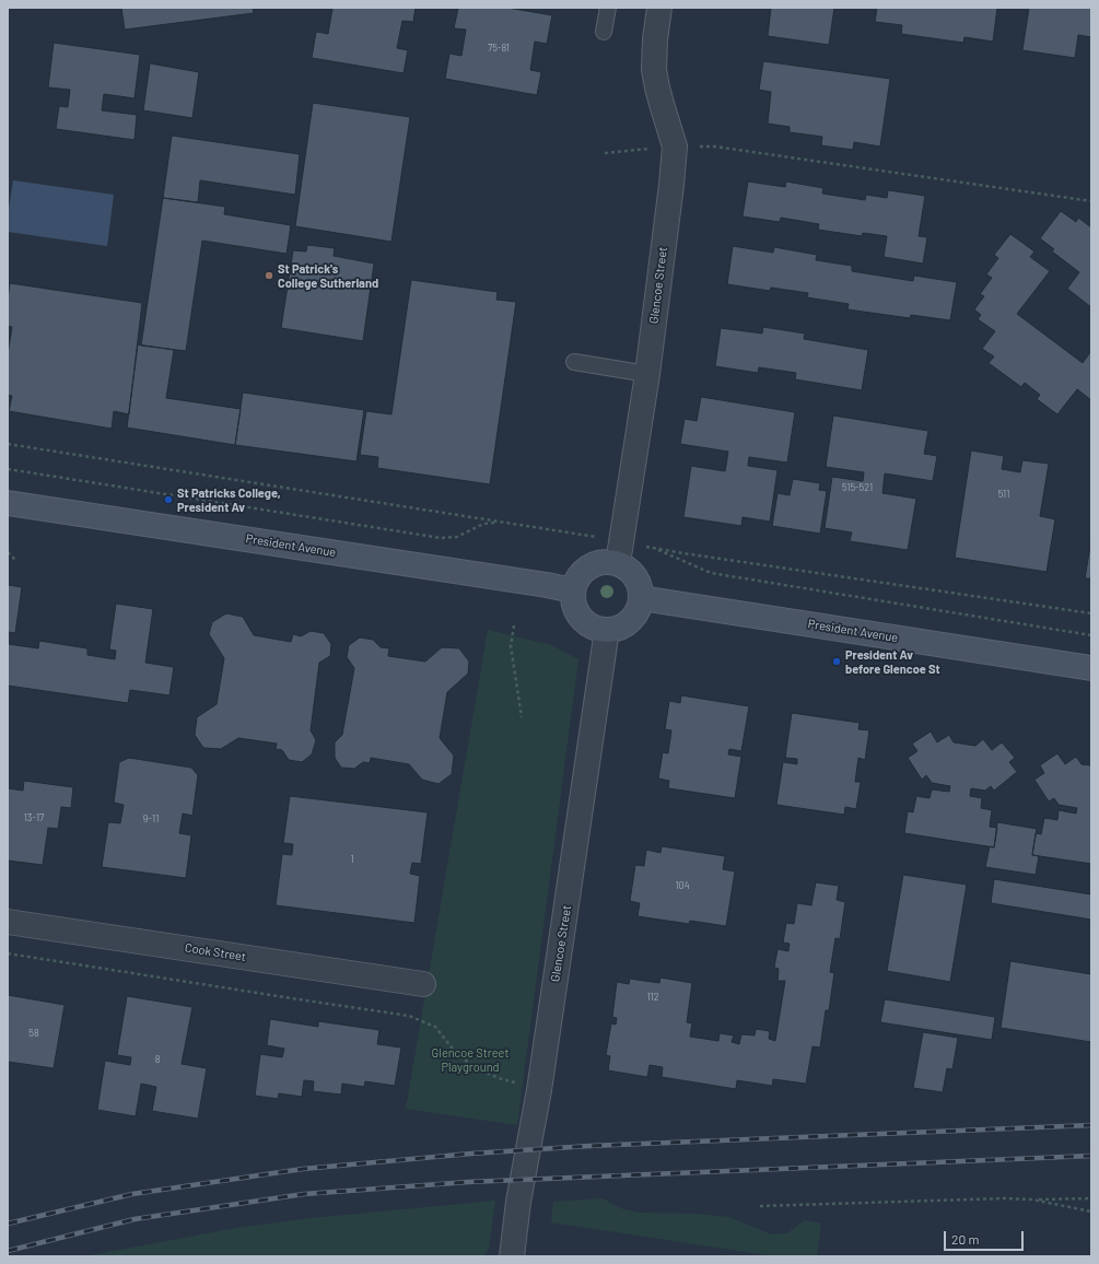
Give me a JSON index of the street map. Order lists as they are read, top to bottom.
{
  "streets": {
    "street": ["Glencoe Street", "President Avenue", "Cook Street"]
  },
  "crossings": [
    ["Glencoe Street", "President Avenue"]
  ],
  "parks": ["Glencoe Street Playground"],
  "places": ["St Patrick's College Sutherland", "St Patricks College, President Av", "President Av before Glencoe St"],
  "house_numbers": [
    "75-81",
    "515-521",
    "511",
    "13-17",
    "9-11",
    "1",
    "104",
    "112",
    "58",
    "8"
  ],
  "scale_bar": "20 m"
}
